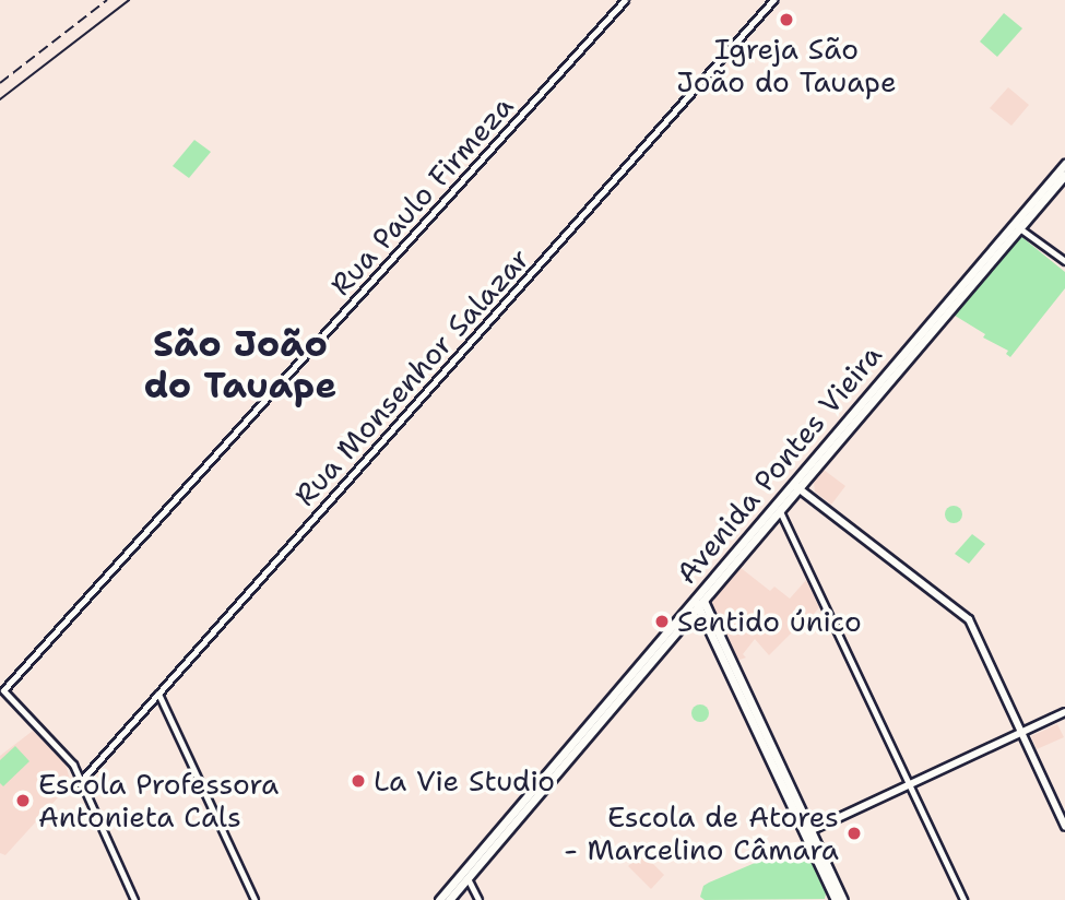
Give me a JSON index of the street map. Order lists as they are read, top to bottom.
{
  "streets": {
    "main road": ["Avenida Pontes Vieira"],
    "street": ["Rua Paulo Firmeza", "Rua Monsenhor Salazar"]
  },
  "crossings": [
    ["Rua Paulo Firmeza", "Rua Monsenhor Salazar"]
  ],
  "districts": ["São João do Tauape"],
  "places": [
    "Igreja São João do Tauape",
    "Sentido único",
    "La Vie Studio",
    "Escola Professora Antonieta Cals",
    "Escola de Atores - Marcelino Câmara"
  ]
}
